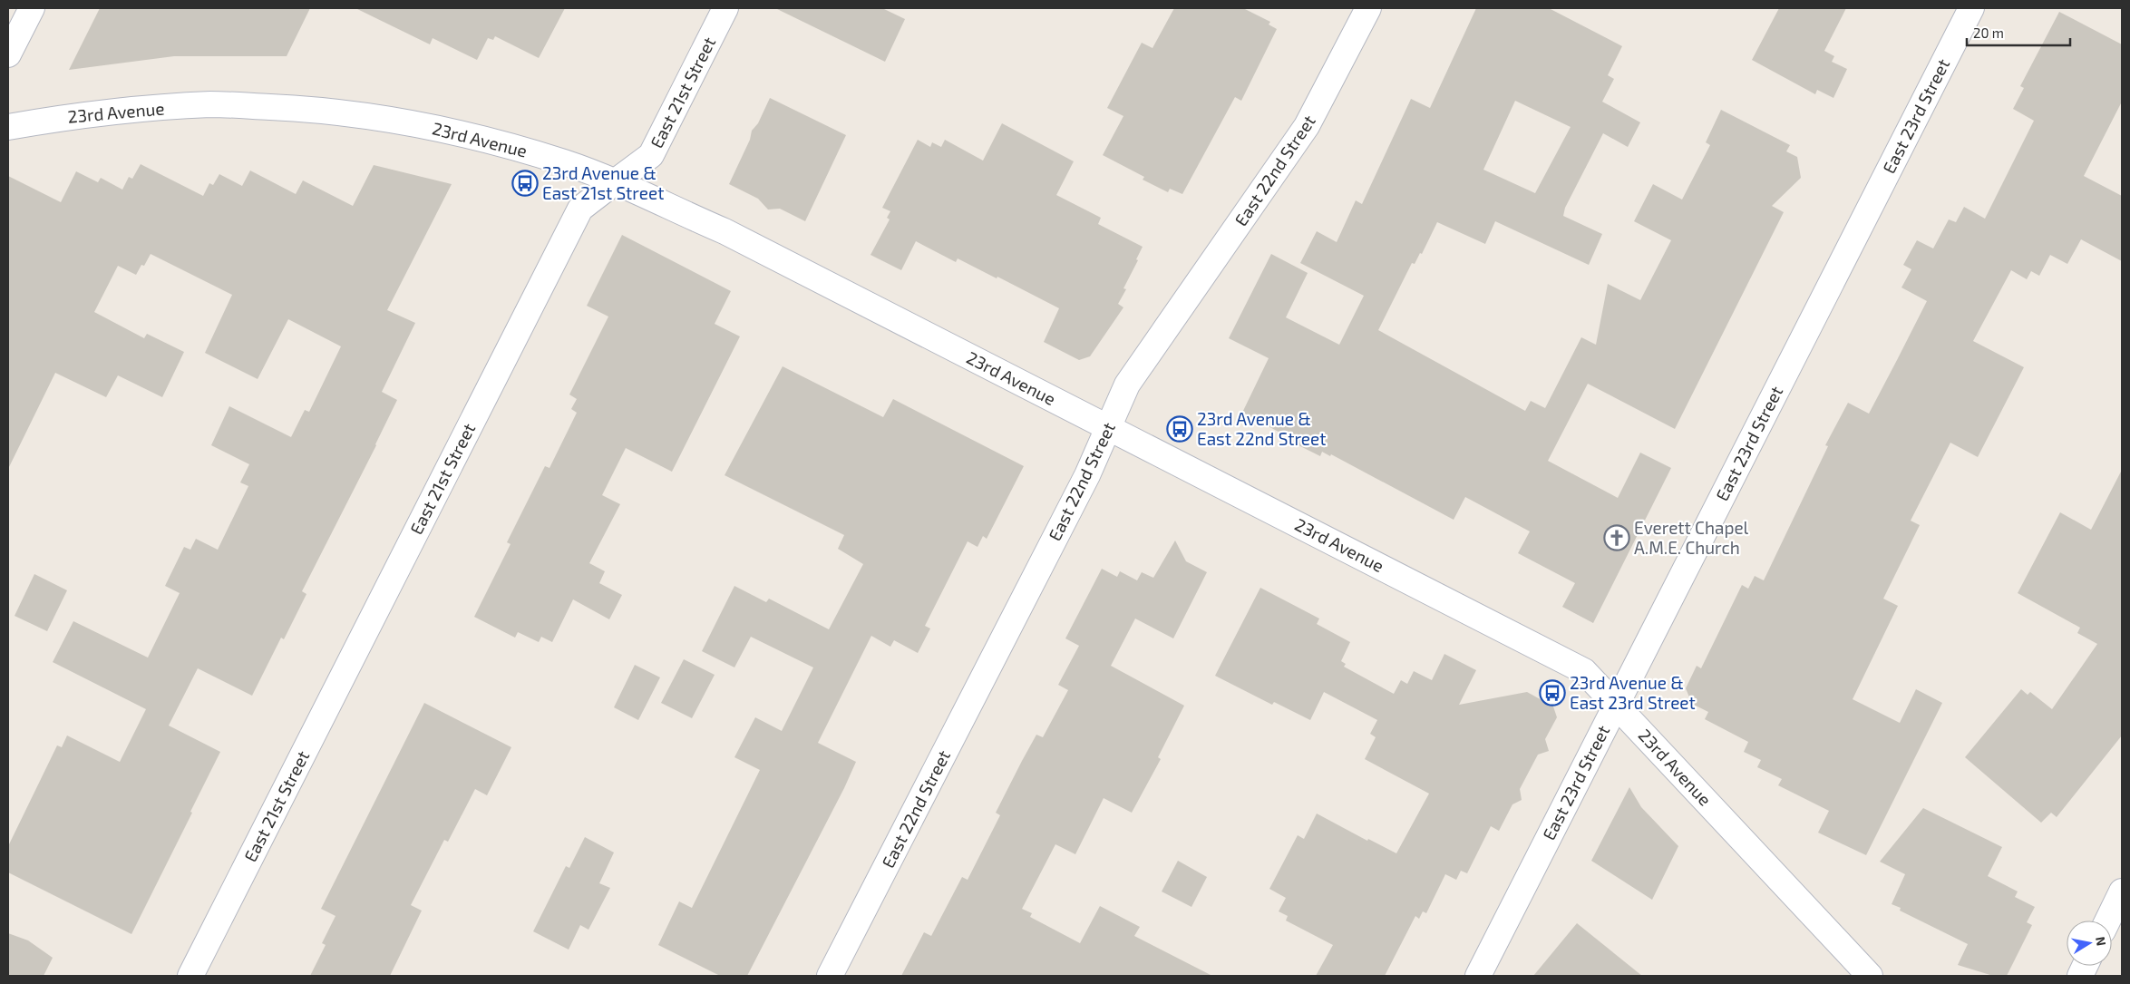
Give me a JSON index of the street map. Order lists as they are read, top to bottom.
{
  "streets": {
    "street": [
      "East 21st Street",
      "23rd Avenue",
      "East 23rd Street",
      "East 22nd Street"
    ]
  },
  "crossings": [
    ["East 21st Street", "23rd Avenue"],
    ["23rd Avenue", "East 23rd Street"],
    ["23rd Avenue", "East 22nd Street"]
  ],
  "places": {
    "bus stop": ["23rd Avenue & East 21st Street", "23rd Avenue & East 22nd Street", "23rd Avenue & East 23rd Street"],
    "church": ["Everett Chapel A.M.E. Church"]
  },
  "scale_bar": "20 m",
  "north": "right"
}
